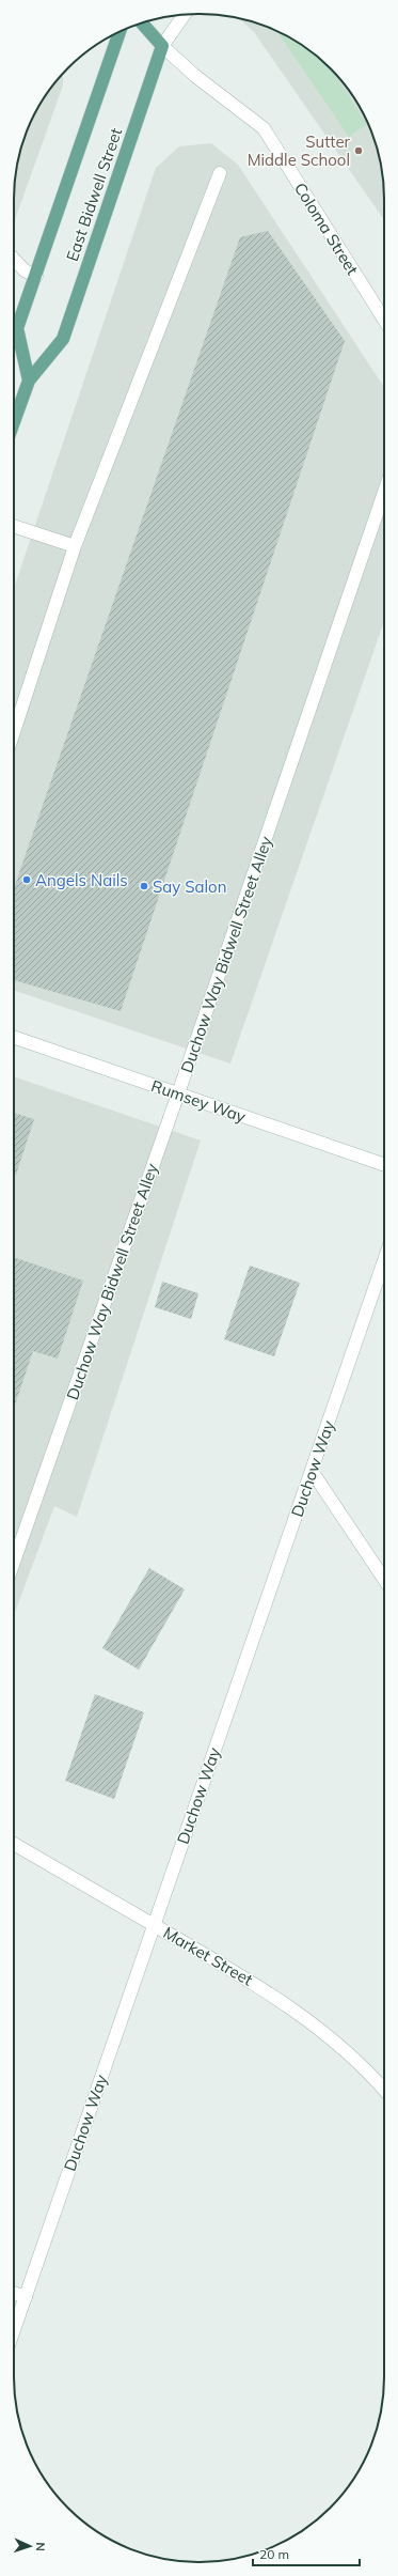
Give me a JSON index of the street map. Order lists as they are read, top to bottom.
{
  "streets": {
    "main road": ["East Bidwell Street"],
    "street": [
      "Coloma Street",
      "Duchow Way Bidwell Street Alley",
      "Rumsey Way",
      "Duchow Way",
      "Market Street"
    ]
  },
  "crossings": [
    ["East Bidwell Street", "Coloma Street"],
    ["Duchow Way Bidwell Street Alley", "Rumsey Way"],
    ["Duchow Way", "Market Street"]
  ],
  "places": ["Sutter Middle School", "Angels Nails", "Say Salon"],
  "scale_bar": "20 m",
  "north": "right"
}
